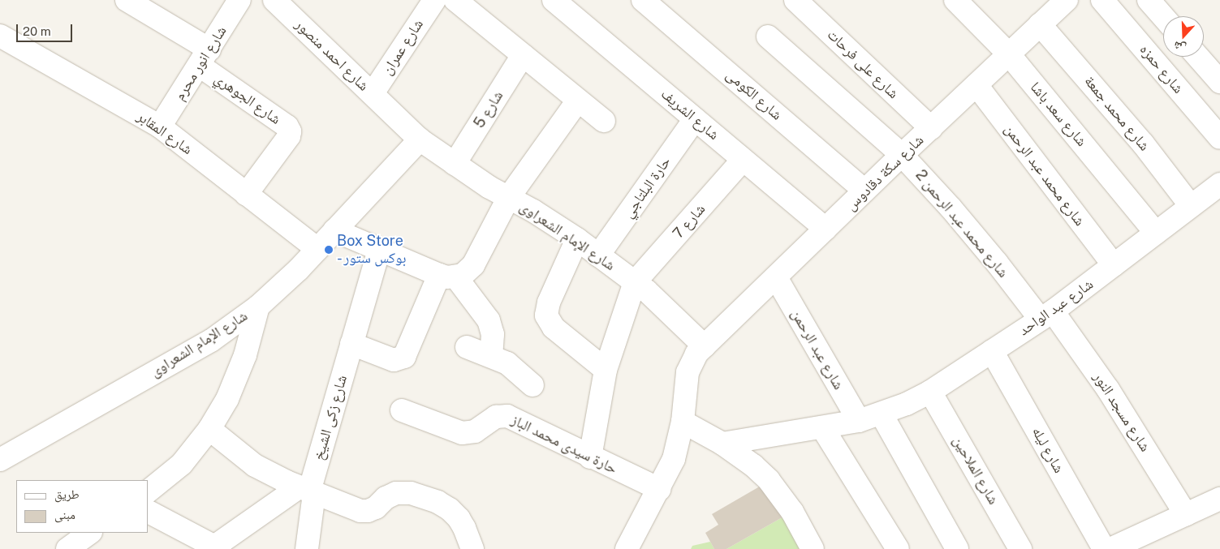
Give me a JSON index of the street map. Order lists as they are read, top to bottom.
{
  "streets": {
    "street": [
      "شارع عمران",
      "شارع احمد منصور",
      "شارع انور محرم",
      "شارع على فرحات",
      "شارع حمزه",
      "شارع الكومى",
      "شارع الجوهري",
      "شارع 5",
      "شارع محمد جمعة",
      "شارع الشريف",
      "شارع سعد باشا",
      "شارع المقابر",
      "شارع سكة دقادوس",
      "شارع محمد عبد الرحمن",
      "حارة البلتاجي",
      "شارع 7",
      "شارع محمد عبد الرحمن 2",
      "شارع الإمام الشعراوى",
      "شارع عبد الواحد",
      "شارع عبد الرحمن",
      "شارع مسجد النور",
      "شارع زكى الشيخ",
      "حارة سيدى محمد الباز",
      "شارع ليله",
      "شارع الملاحين"
    ]
  },
  "crossings": [
    ["شارع عمران", "شارع احمد منصور"],
    ["شارع عمران", "شارع الإمام الشعراوى"],
    ["شارع احمد منصور", "شارع الإمام الشعراوى"],
    ["شارع انور محرم", "شارع الجوهري"],
    ["شارع انور محرم", "شارع المقابر"],
    ["شارع على فرحات", "شارع سكة دقادوس"],
    ["شارع الكومى", "شارع سكة دقادوس"],
    ["شارع الجوهري", "شارع المقابر"],
    ["شارع 5", "شارع الإمام الشعراوى"],
    ["شارع محمد جمعة", "شارع سكة دقادوس"],
    ["شارع محمد جمعة", "شارع عبد الواحد"],
    ["شارع الشريف", "شارع سكة دقادوس"],
    ["شارع الشريف", "حارة البلتاجي"],
    ["شارع الشريف", "شارع 7"],
    ["شارع سعد باشا", "شارع سكة دقادوس"],
    ["شارع سعد باشا", "شارع عبد الواحد"],
    ["شارع المقابر", "شارع الإمام الشعراوى"],
    ["شارع سكة دقادوس", "شارع محمد عبد الرحمن"],
    ["شارع سكة دقادوس", "شارع محمد عبد الرحمن 2"],
    ["شارع سكة دقادوس", "شارع الإمام الشعراوى"],
    ["شارع سكة دقادوس", "شارع عبد الرحمن"],
    ["شارع سكة دقادوس", "حارة سيدى محمد الباز"],
    ["شارع محمد عبد الرحمن", "شارع عبد الواحد"],
    ["حارة البلتاجي", "شارع الإمام الشعراوى"],
    ["شارع 7", "شارع الإمام الشعراوى"],
    ["شارع محمد عبد الرحمن 2", "شارع عبد الواحد"],
    ["شارع محمد عبد الرحمن 2", "شارع مسجد النور"],
    ["شارع عبد الواحد", "شارع عبد الرحمن"],
    ["شارع عبد الواحد", "شارع مسجد النور"],
    ["شارع عبد الواحد", "شارع ليله"],
    ["شارع عبد الواحد", "شارع الملاحين"]
  ],
  "places": ["Box Store - بوكس ستور"],
  "legend": ["طريق", "مبنى"],
  "scale_bar": "20 m",
  "north": "bottom"
}
